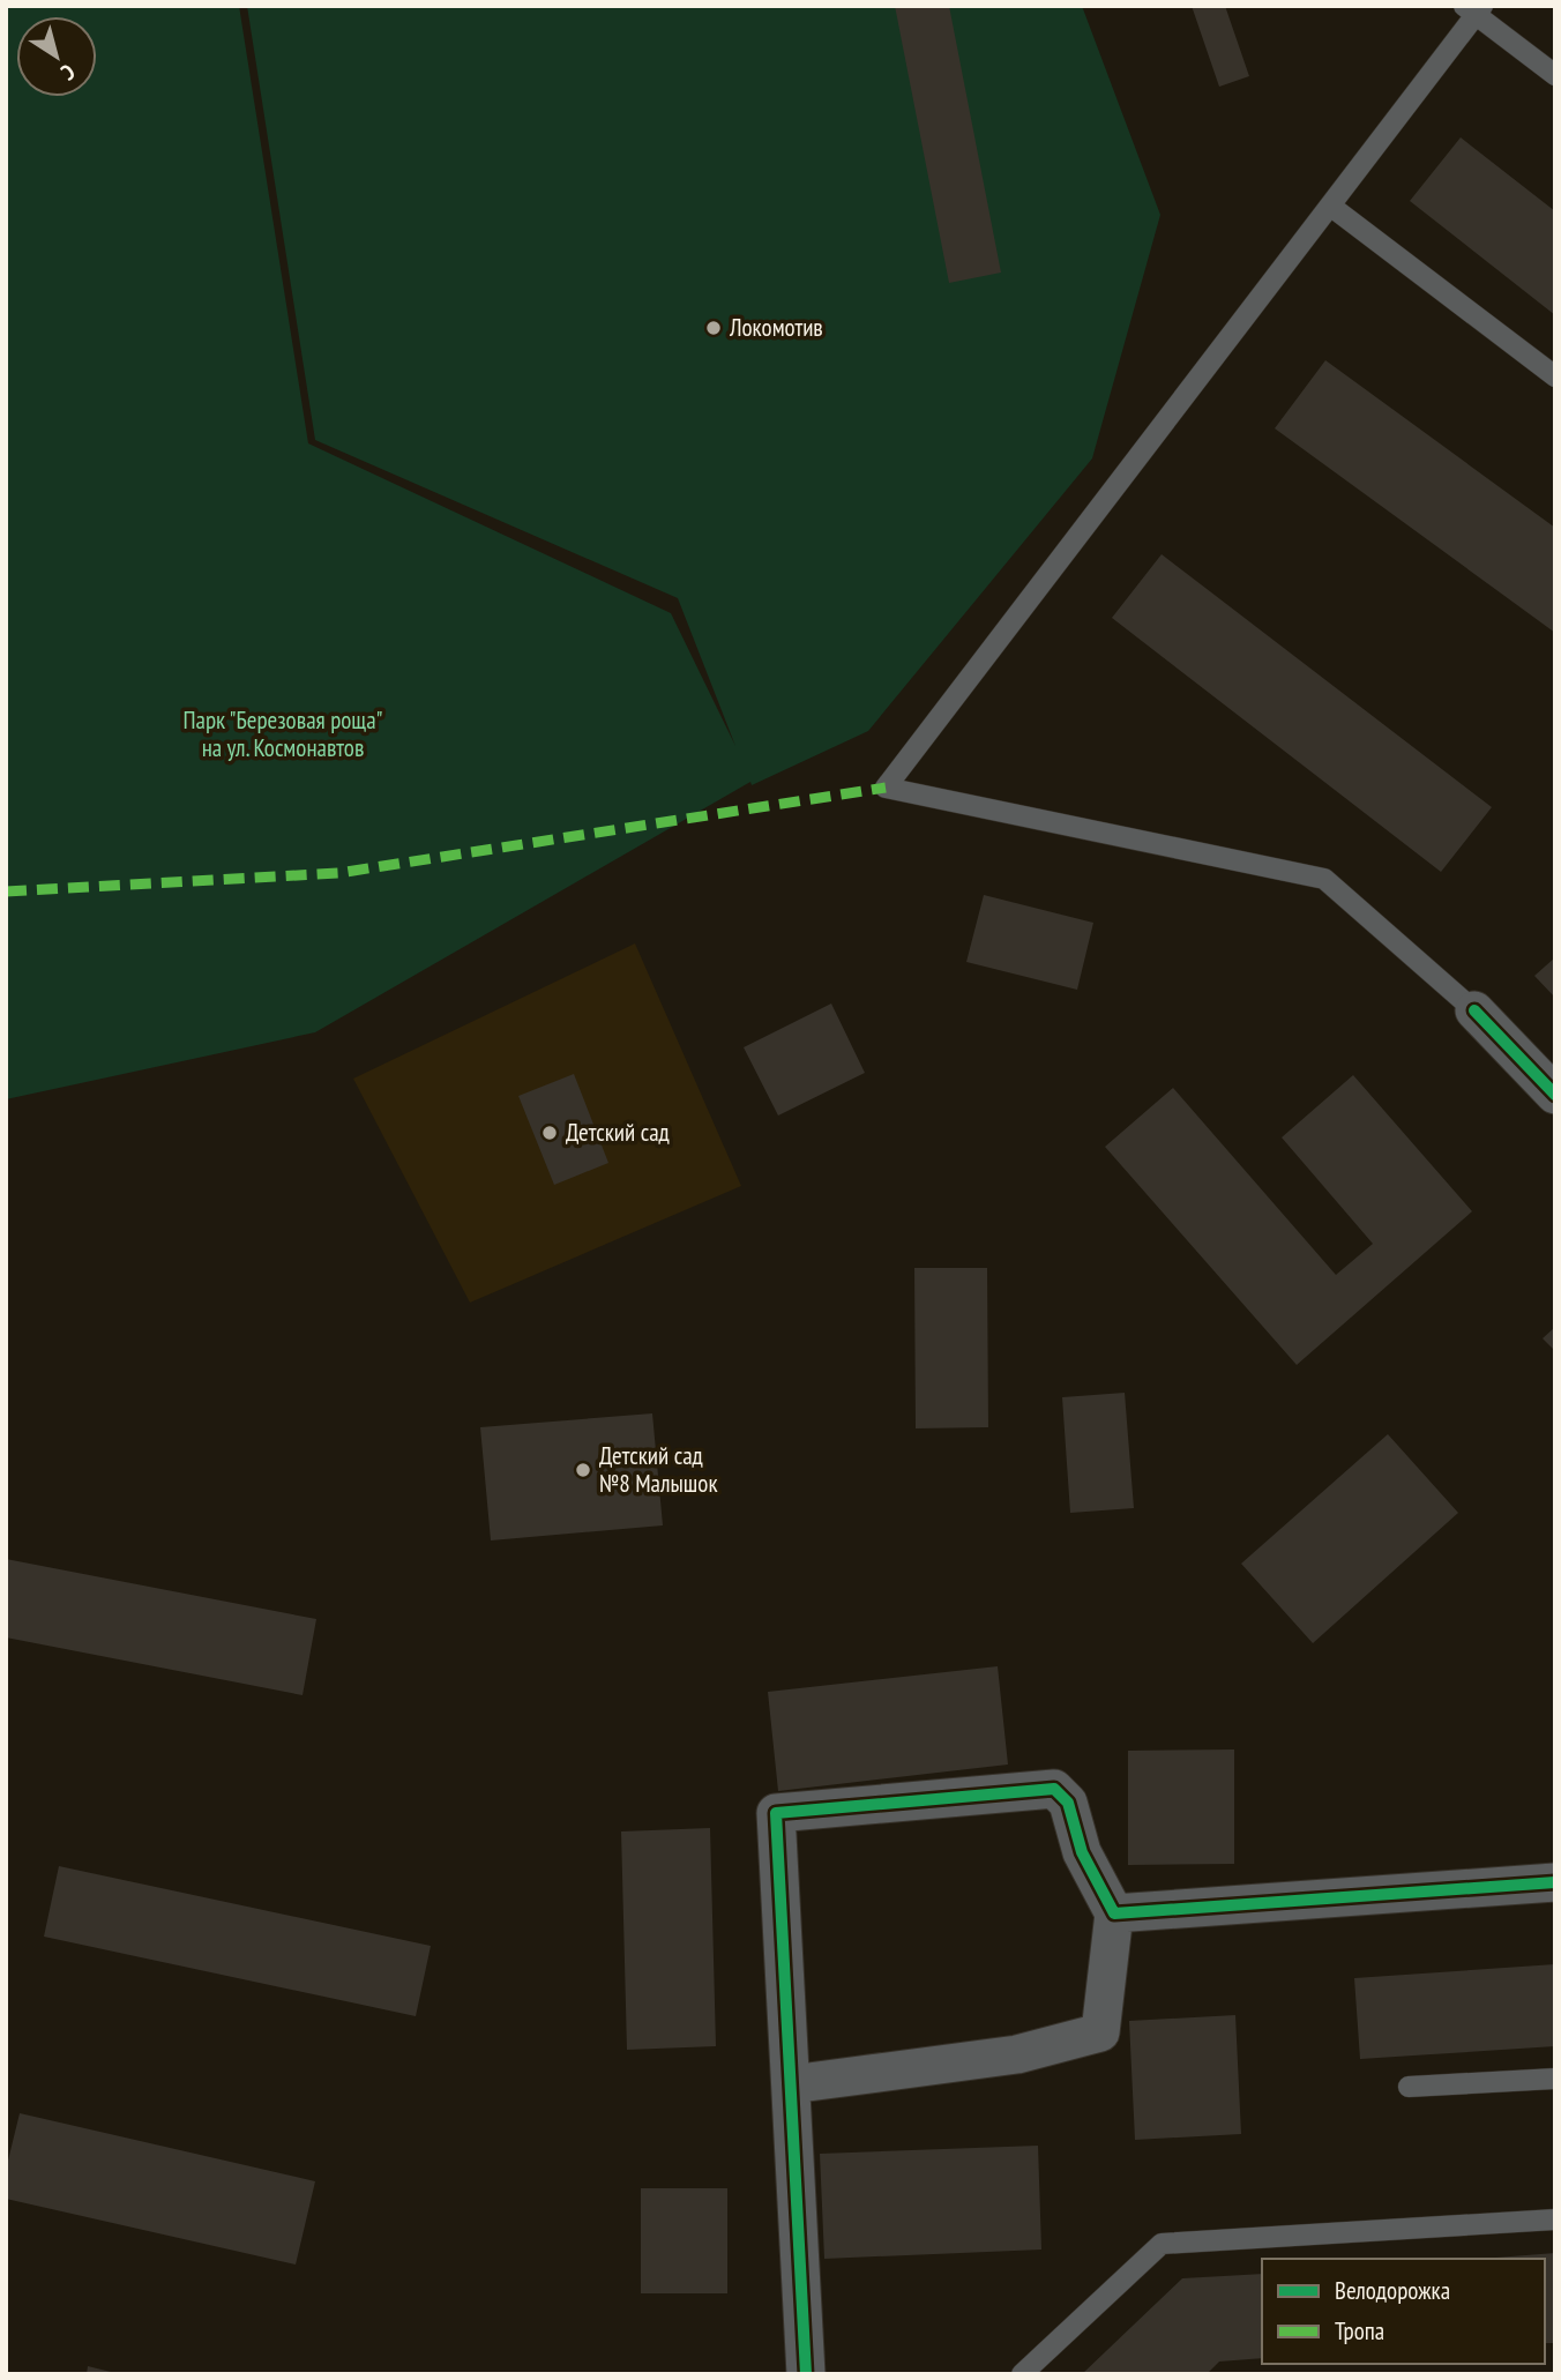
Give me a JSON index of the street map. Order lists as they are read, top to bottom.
{
  "parks": ["Парк \"Березовая роща\" на ул. Космонавтов"],
  "places": ["Локомотив", "Детский сад", "Детский сад №8 Малышок"],
  "legend": ["Велодорожка", "Тропа"],
  "north": "bottom right"
}
